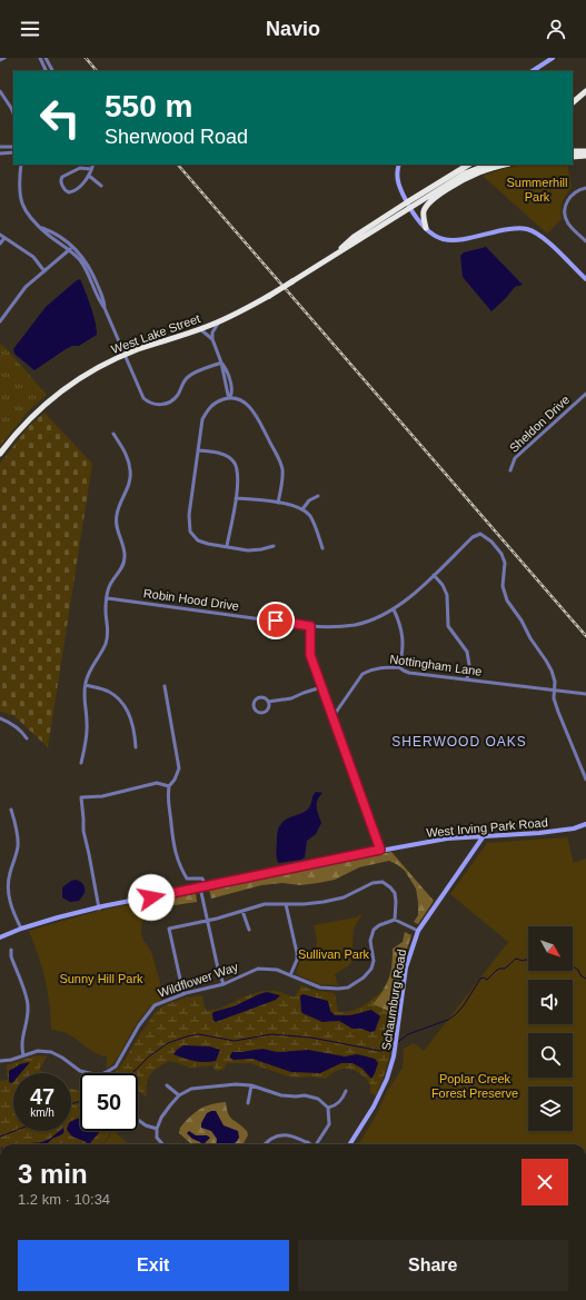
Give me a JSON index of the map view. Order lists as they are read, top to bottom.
{
  "streets": {
    "highway": ["West Lake Street"],
    "main road": ["West Irving Park Road", "Schaumburg Road"],
    "street": [
      "Sheldon Drive",
      "Robin Hood Drive",
      "Nottingham Lane",
      "Wildflower Way"
    ]
  },
  "crossings": [
    ["Robin Hood Drive", "Nottingham Lane"],
    ["West Irving Park Road", "Schaumburg Road"]
  ],
  "districts": ["SHERWOOD OAKS"],
  "parks": [
    "Summerhill Park",
    "Sullivan Park",
    "Sunny Hill Park",
    "Poplar Creek Forest Preserve"
  ],
  "north": "bottom right",
  "page": {
    "header": "Navio",
    "turn": ["550 m", "Sherwood Road"],
    "speed": "47 km/h",
    "limit": "50",
    "heading": ["3 min", "1.2 km · 10:34"],
    "buttons": ["Exit", "Share"]
  }
}
